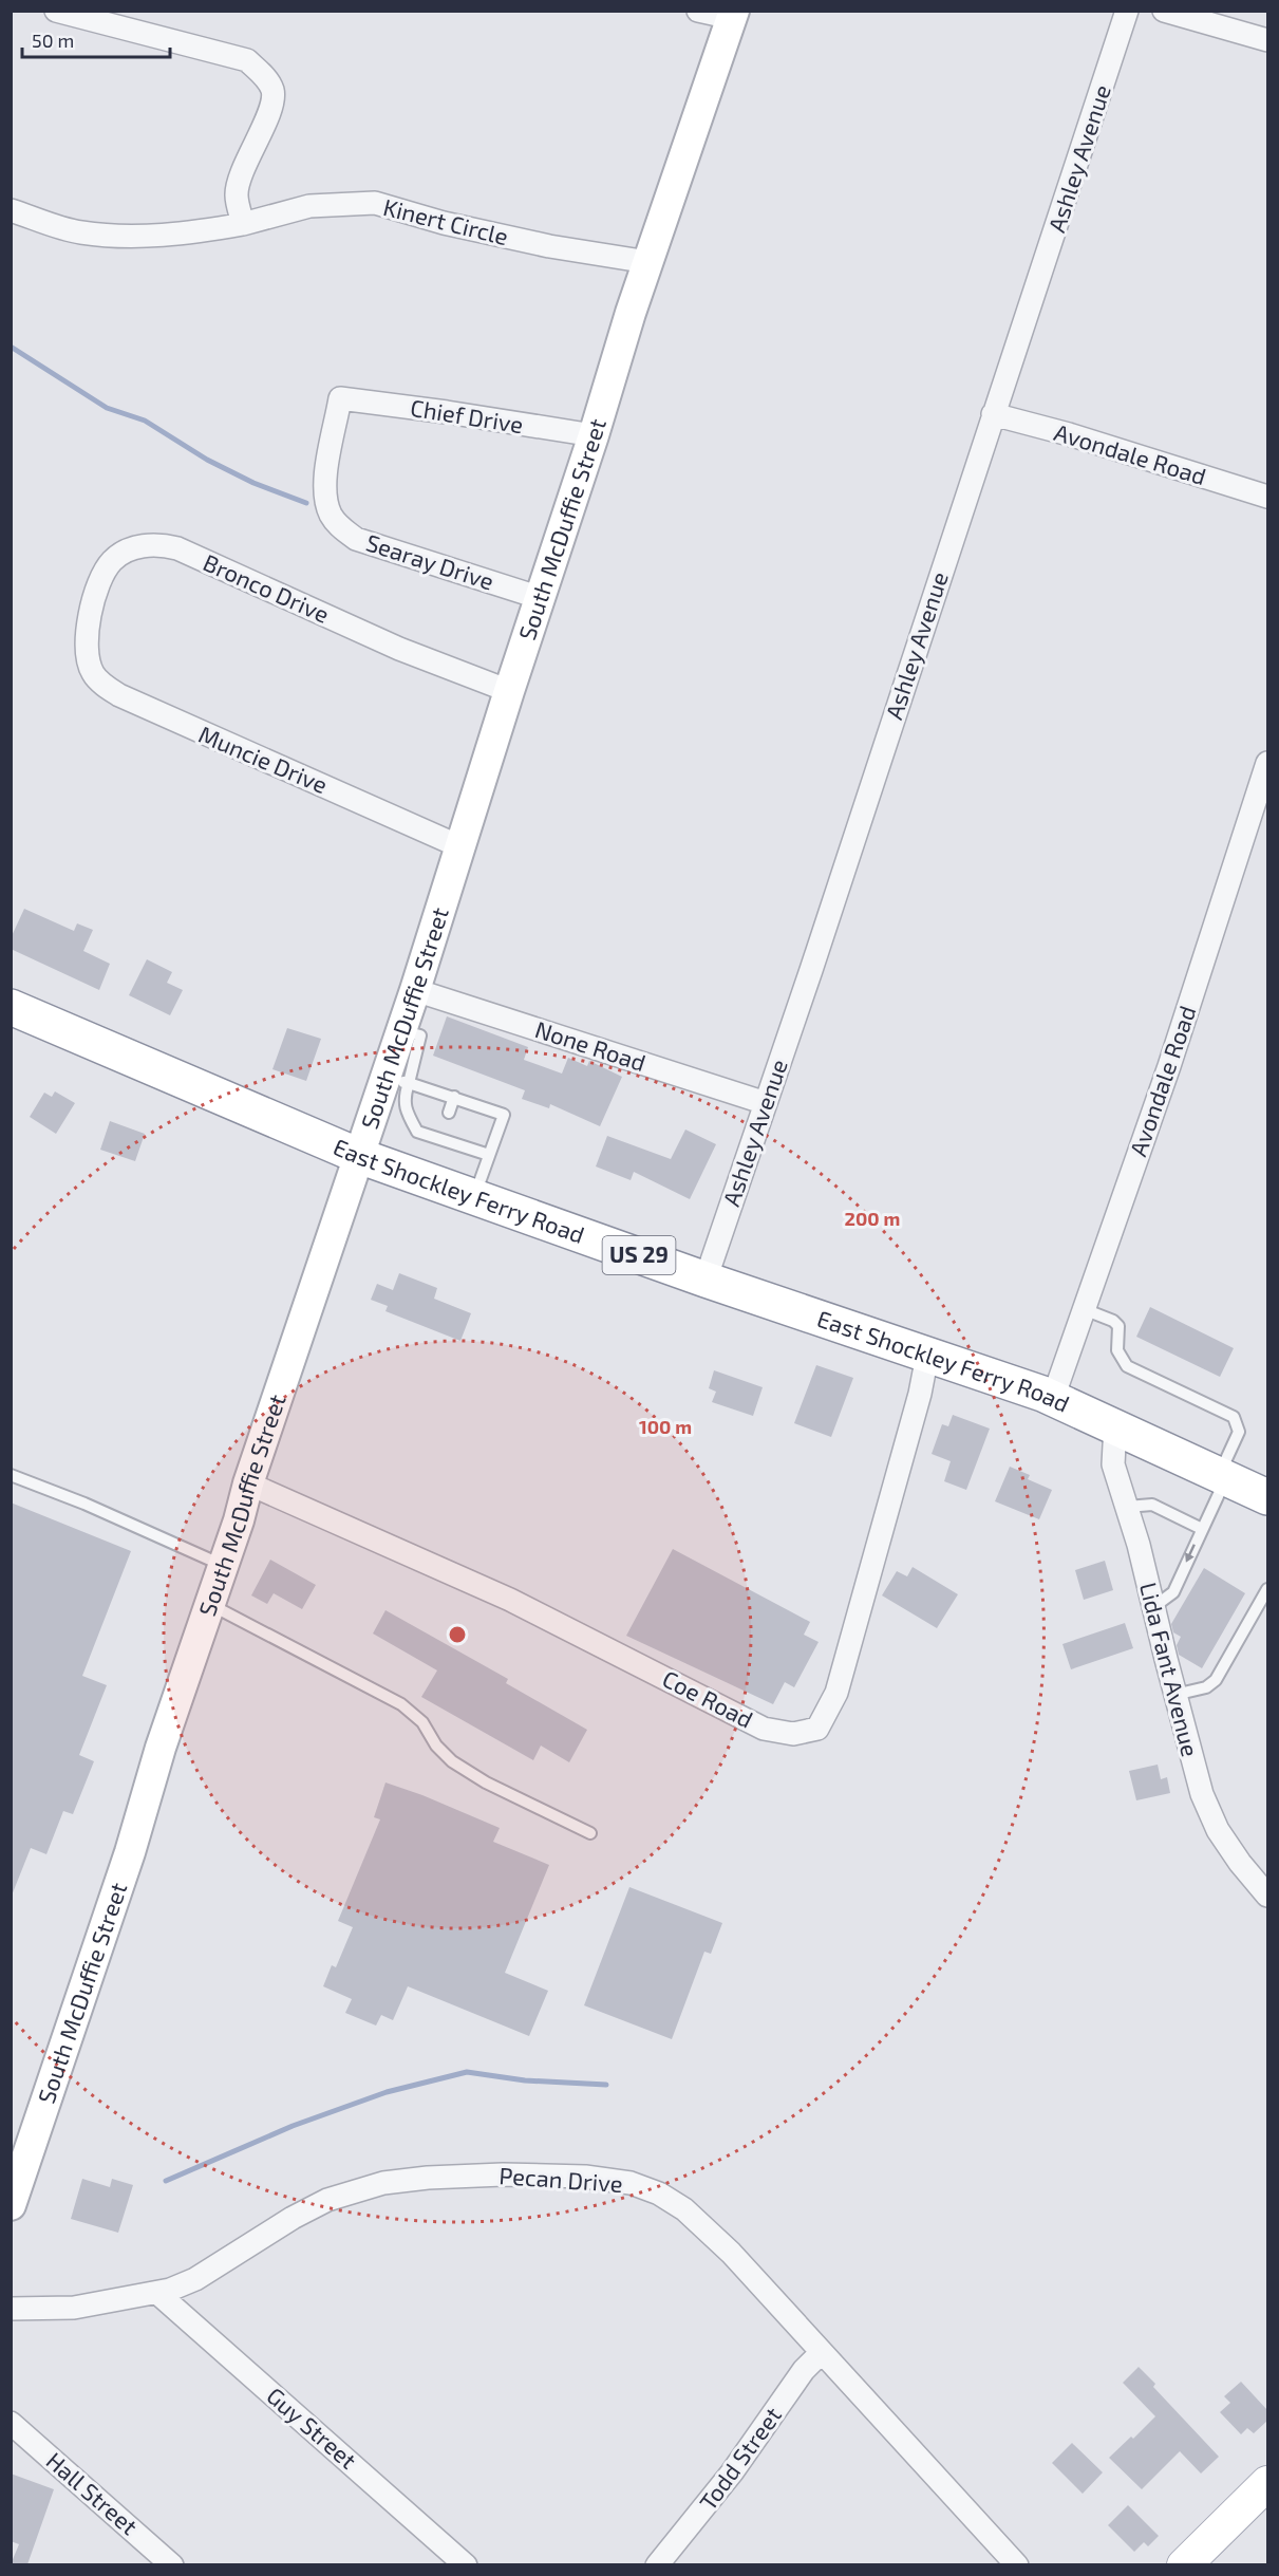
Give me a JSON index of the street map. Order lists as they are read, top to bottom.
{
  "streets": {
    "highway": ["East Shockley Ferry Road", "US 29"],
    "street": [
      "Ashley Avenue",
      "Kinert Circle",
      "Chief Drive",
      "Avondale Road",
      "South McDuffie Street",
      "Searay Drive",
      "Bronco Drive",
      "Muncie Drive",
      "None Road",
      "Lida Fant Avenue",
      "Coe Road",
      "Pecan Drive",
      "Guy Street",
      "Todd Street",
      "Hall Street"
    ]
  },
  "crossings": [
    ["Ashley Avenue", "Avondale Road"],
    ["Ashley Avenue", "None Road"],
    ["Ashley Avenue", "East Shockley Ferry Road"],
    ["Kinert Circle", "South McDuffie Street"],
    ["Chief Drive", "South McDuffie Street"],
    ["Chief Drive", "Searay Drive"],
    ["Avondale Road", "East Shockley Ferry Road"],
    ["South McDuffie Street", "Searay Drive"],
    ["South McDuffie Street", "Bronco Drive"],
    ["South McDuffie Street", "Muncie Drive"],
    ["South McDuffie Street", "None Road"],
    ["South McDuffie Street", "East Shockley Ferry Road"],
    ["South McDuffie Street", "Coe Road"],
    ["Bronco Drive", "Muncie Drive"],
    ["East Shockley Ferry Road", "Lida Fant Avenue"],
    ["East Shockley Ferry Road", "Coe Road"],
    ["Pecan Drive", "Guy Street"],
    ["Pecan Drive", "Todd Street"]
  ],
  "scale_bar": "50 m",
  "rings": ["200 m", "100 m"]
}
